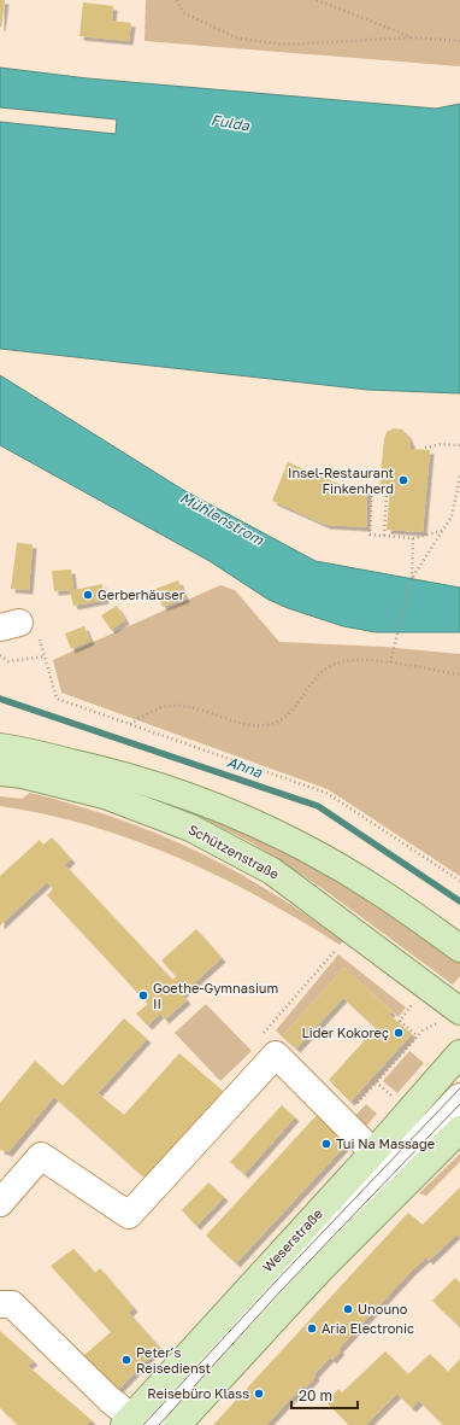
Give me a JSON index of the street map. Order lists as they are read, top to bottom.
{
  "streets": {
    "main road": ["Schützenstraße", "Weserstraße"]
  },
  "water": ["Fulda", "Mühlenstrom", "Ahna"],
  "places": [
    "Insel-Restaurant Finkenherd",
    "Gerberhäuser",
    "Goethe-Gymnasium II",
    "Lider Kokoreç",
    "Tui Na Massage",
    "Unouno",
    "Aria Electronic",
    "Peter´s Reisedienst",
    "Reisebüro Klass"
  ],
  "scale_bar": "20 m"
}
